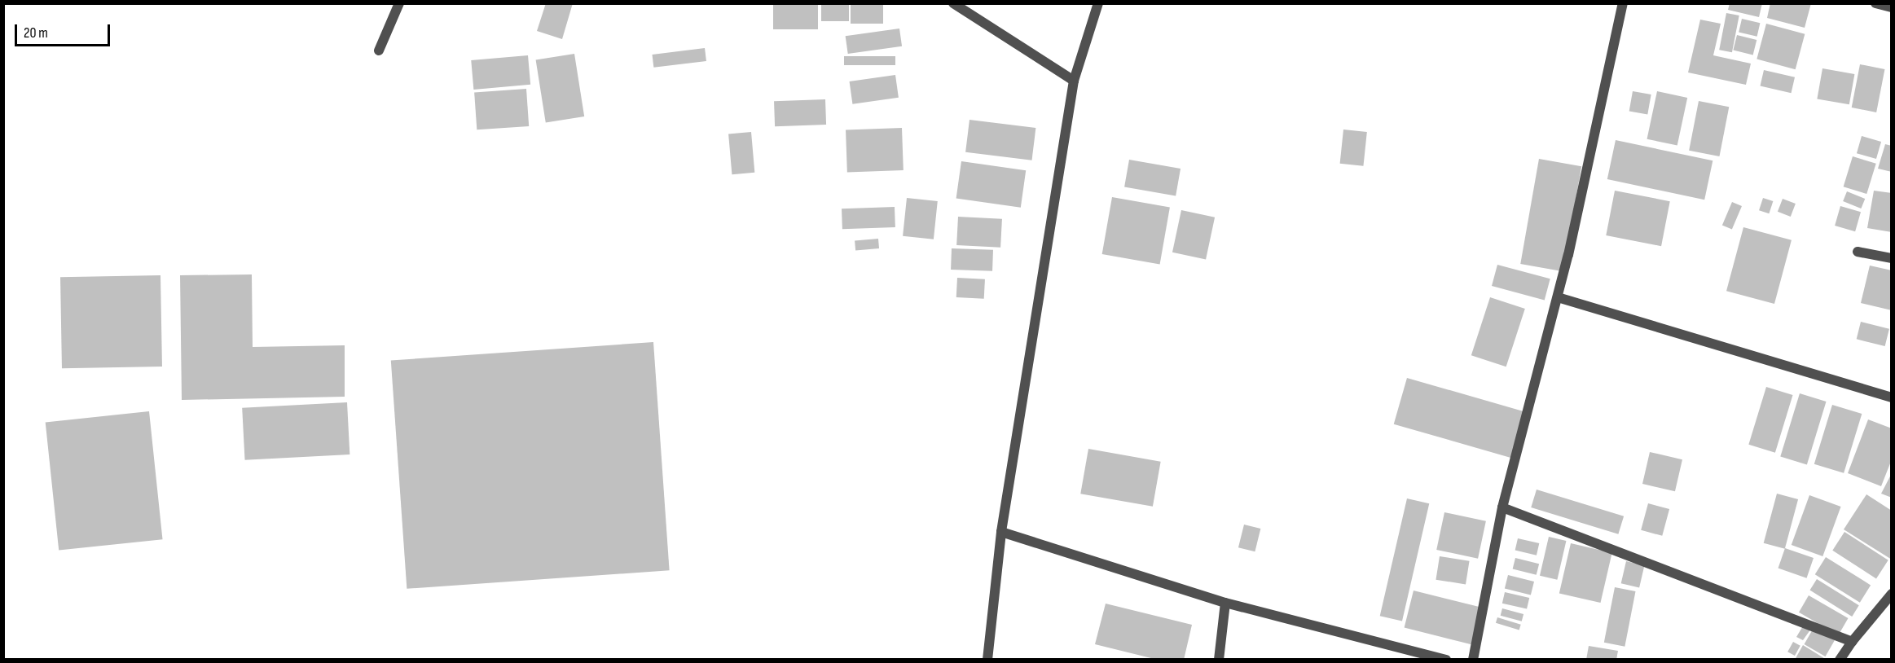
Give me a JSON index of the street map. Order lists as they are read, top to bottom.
{
  "scale_bar": "20 m"
}
